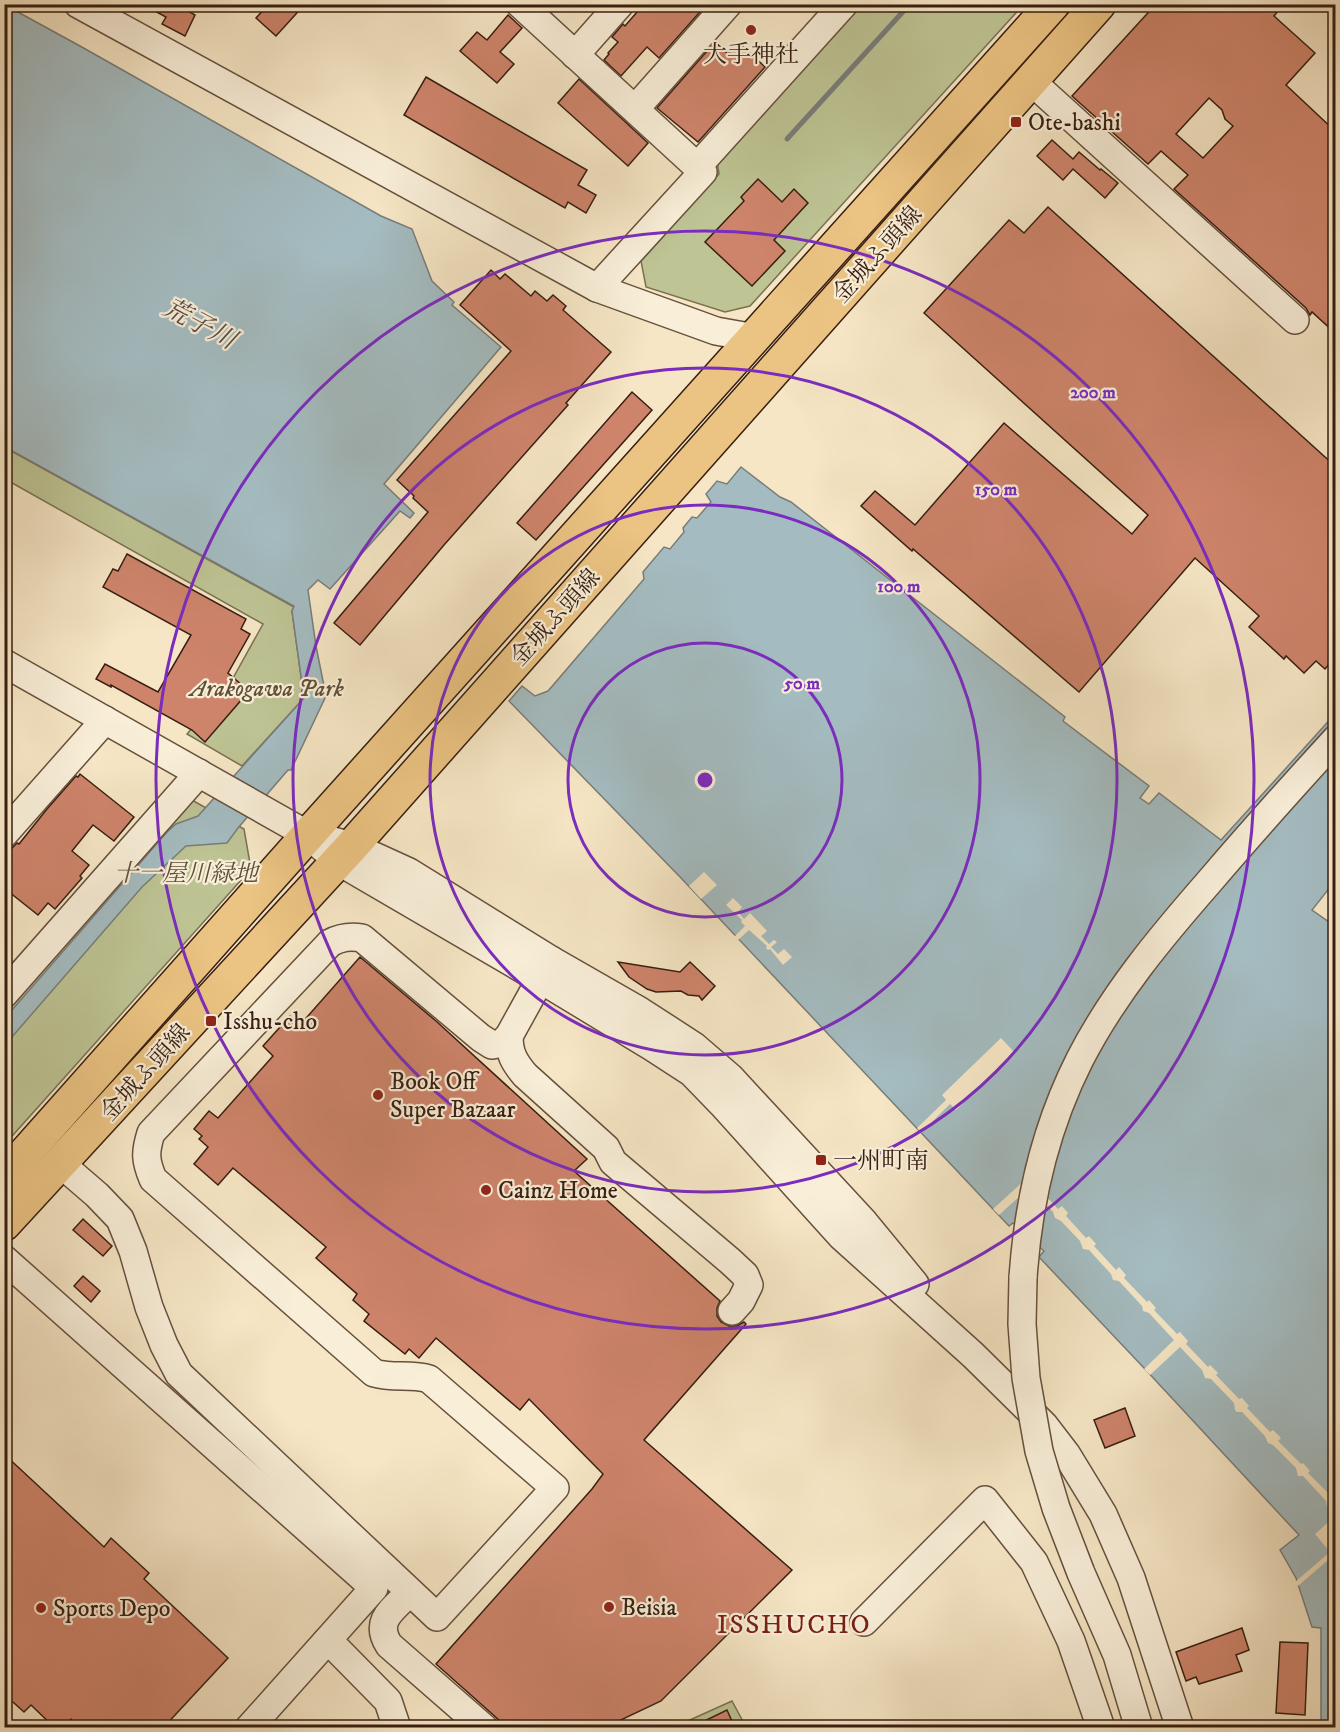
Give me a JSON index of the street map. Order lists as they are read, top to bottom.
{
  "streets": {
    "main road": ["金城ふ頭線"]
  },
  "districts": ["ISSHUCHO"],
  "water": ["荒子川"],
  "parks": ["Arakogawa Park", "十一屋川緑地"],
  "places": {
    "other": [
      "大手神社",
      "Book Off Super Bazaar",
      "Cainz Home",
      "Beisia",
      "Sports Depo"
    ],
    "transit": ["Ote-bashi", "Isshu-cho", "一州町南"]
  },
  "rings": [
    "200 m",
    "150 m",
    "100 m",
    "50 m"
  ]
}
